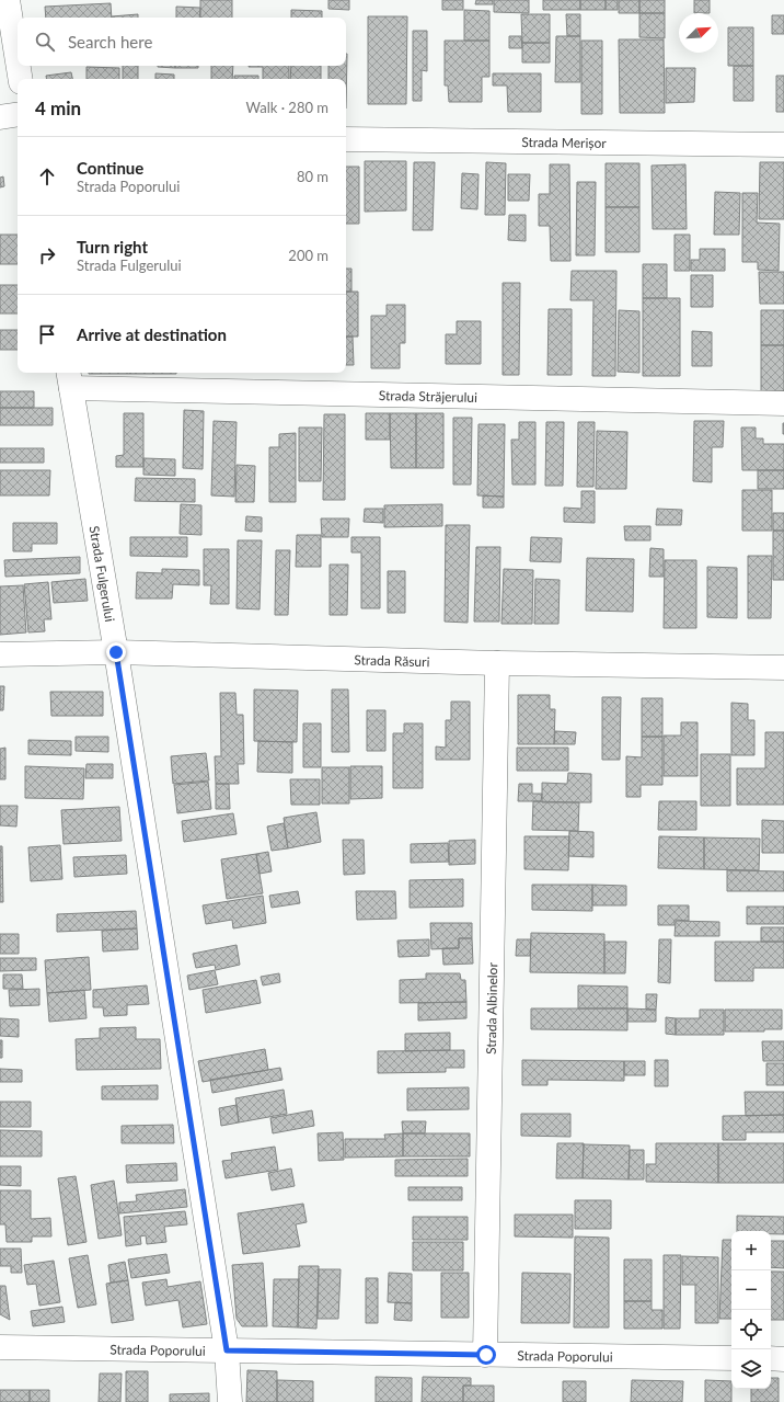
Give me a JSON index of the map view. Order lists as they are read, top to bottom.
{
  "streets": {
    "street": [
      "Strada Merișor",
      "Strada Străjerului",
      "Strada Fulgerului",
      "Strada Răsuri",
      "Strada Albinelor",
      "Strada Poporului"
    ]
  },
  "crossings": [
    ["Strada Străjerului", "Strada Fulgerului"],
    ["Strada Fulgerului", "Strada Răsuri"],
    ["Strada Fulgerului", "Strada Poporului"],
    ["Strada Răsuri", "Strada Albinelor"],
    ["Strada Albinelor", "Strada Poporului"]
  ],
  "north": "top right",
  "page": {
    "search": "Search here",
    "heading": ["4 min", "Walk · 280 m"],
    "list": [
      ["Continue", "Strada Poporului", "80 m"],
      ["Turn right", "Strada Fulgerului", "200 m"],
      "Arrive at destination"
    ],
    "map_buttons": ["+", "−"]
  }
}
